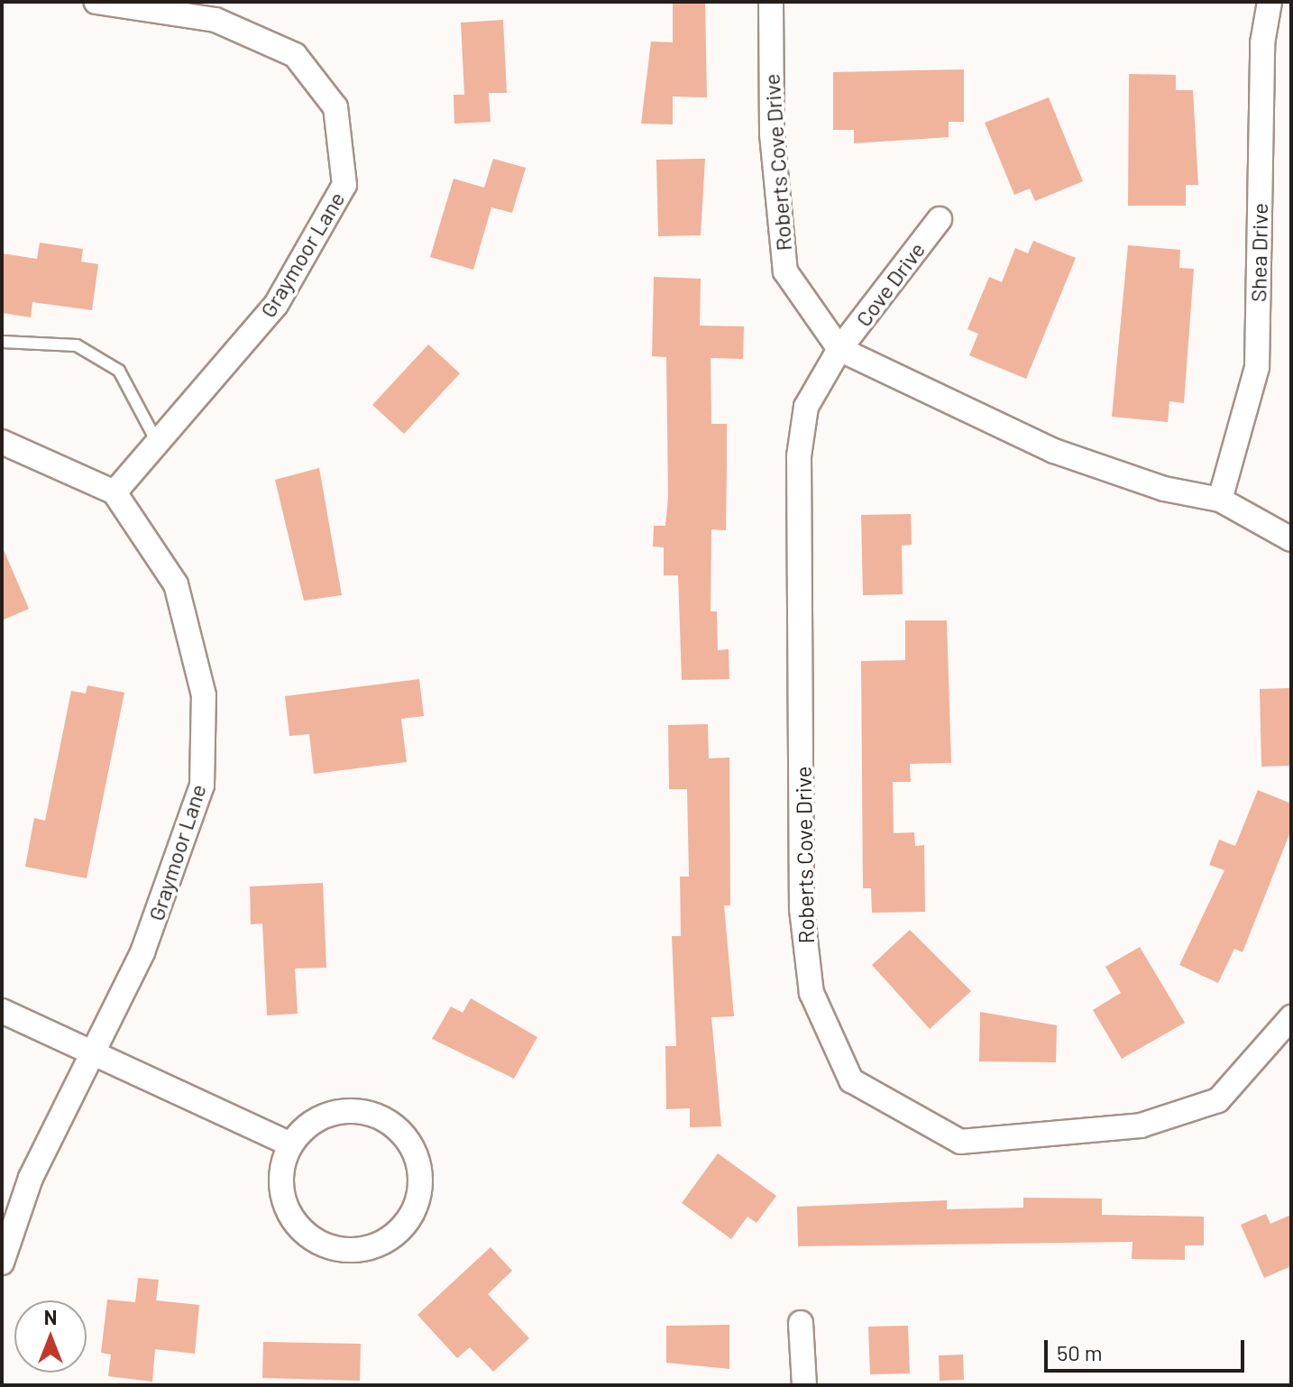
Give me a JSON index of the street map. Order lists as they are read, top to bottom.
{
  "streets": {
    "street": [
      "Roberts Cove Drive",
      "Shea Drive",
      "Graymoor Lane",
      "Cove Drive"
    ]
  },
  "crossings": [
    ["Roberts Cove Drive", "Shea Drive"],
    ["Roberts Cove Drive", "Cove Drive"]
  ],
  "scale_bar": "50 m",
  "north": "top"
}
